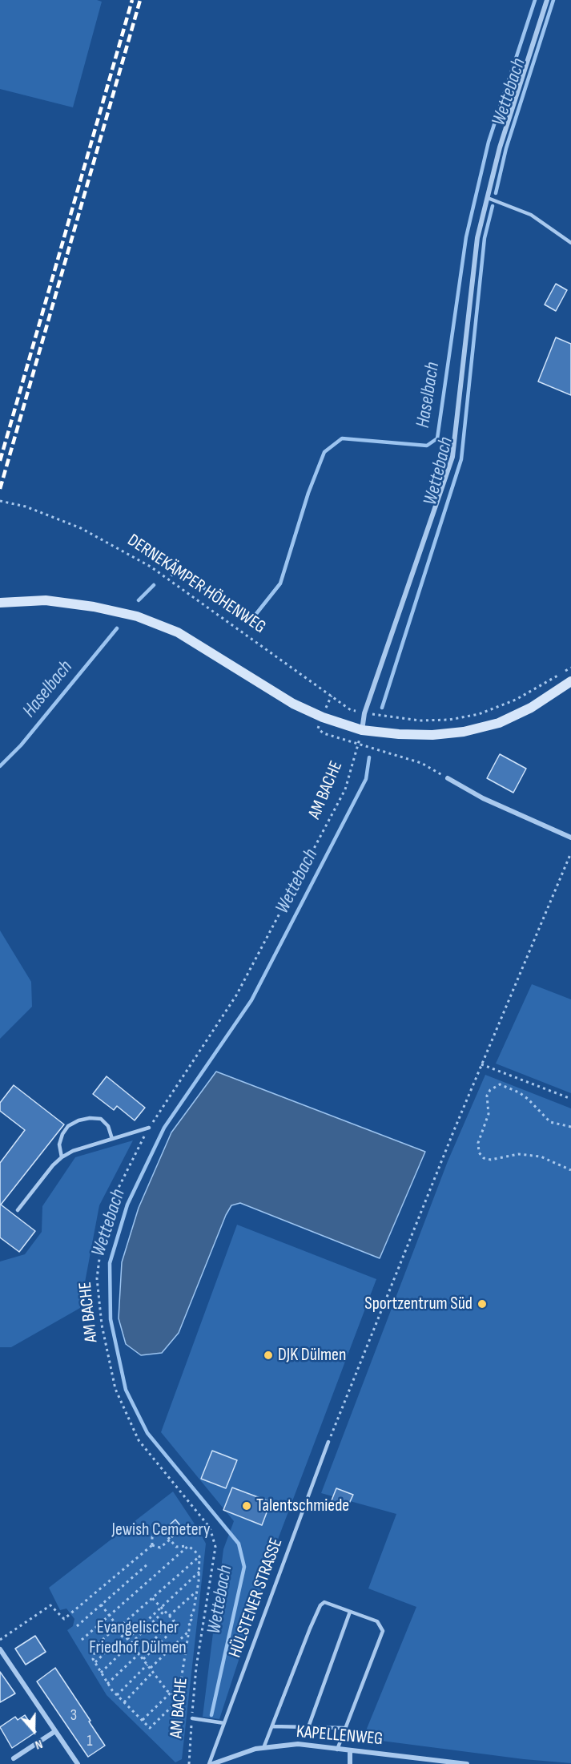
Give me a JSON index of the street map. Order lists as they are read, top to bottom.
{
  "streets": {
    "street": ["KAPELLENWEG"],
    "lane": ["HÜLSTENER STRASSE"],
    "path": ["DERNEKÄMPER HÖHENWEG", "AM BACHE"]
  },
  "crossings": [
    ["HÜLSTENER STRASSE", "KAPELLENWEG"]
  ],
  "water": ["Wettebach", "Haselbach"],
  "parks": ["Jewish Cemetery", "Evangelischer Friedhof Dülmen"],
  "places": ["Sportzentrum Süd", "DJK Dülmen", "Talentschmiede"],
  "house_numbers": ["3", "1"],
  "north": "bottom"
}
